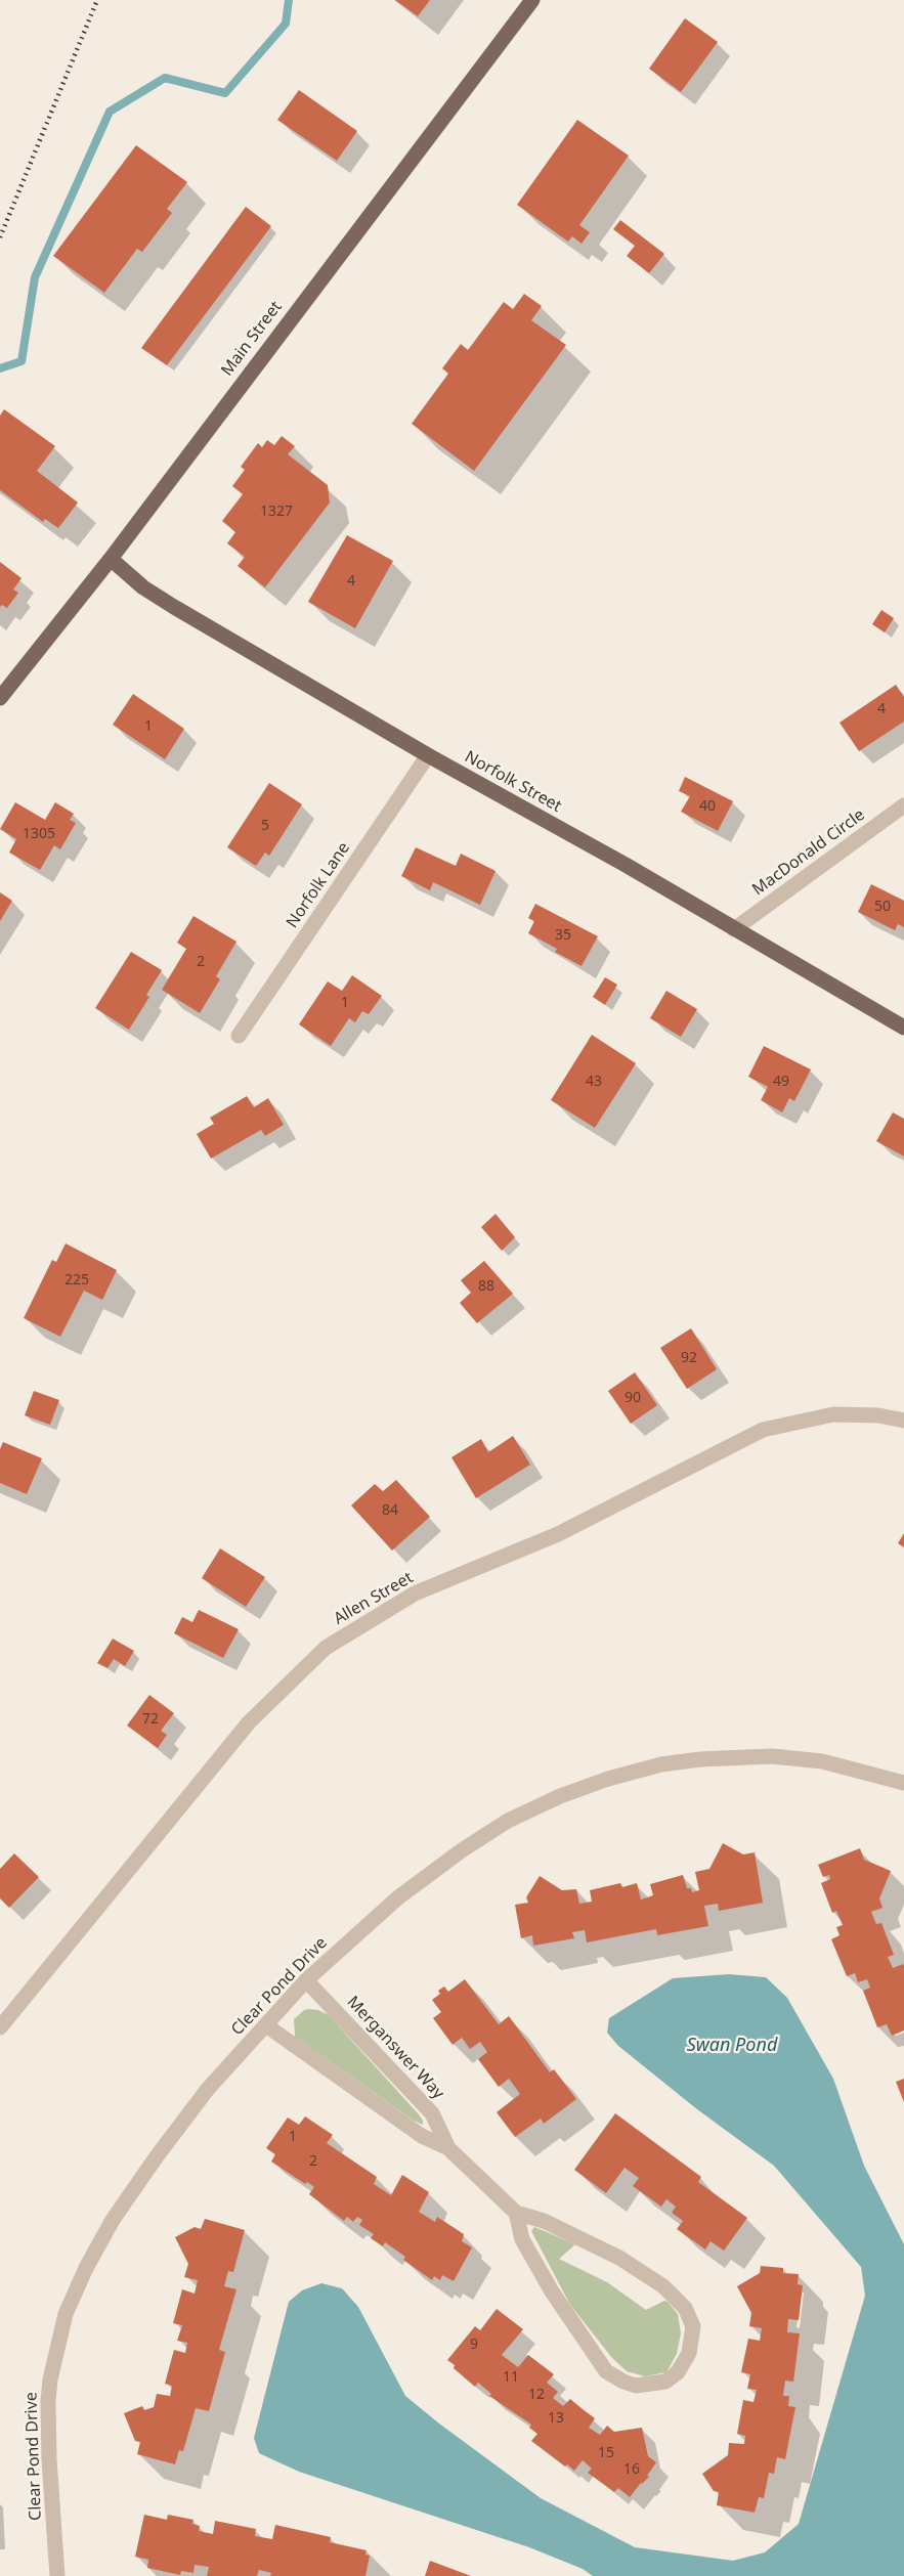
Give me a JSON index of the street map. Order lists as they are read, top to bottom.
{
  "streets": {
    "main road": ["Main Street", "Norfolk Street"],
    "street": [
      "MacDonald Circle",
      "Norfolk Lane",
      "Allen Street",
      "Clear Pond Drive",
      "Merganswer Way"
    ]
  },
  "crossings": [
    ["Main Street", "Norfolk Street"],
    ["Norfolk Street", "MacDonald Circle"],
    ["Norfolk Street", "Norfolk Lane"],
    ["Clear Pond Drive", "Merganswer Way"]
  ],
  "water": ["Swan Pond"],
  "house_numbers": [
    "1327",
    "4",
    "4",
    "1",
    "40",
    "5",
    "1305",
    "50",
    "35",
    "2",
    "1",
    "43",
    "49",
    "225",
    "88",
    "92",
    "90",
    "84",
    "72",
    "1",
    "2",
    "9",
    "11",
    "12",
    "13",
    "15",
    "16"
  ]
}
